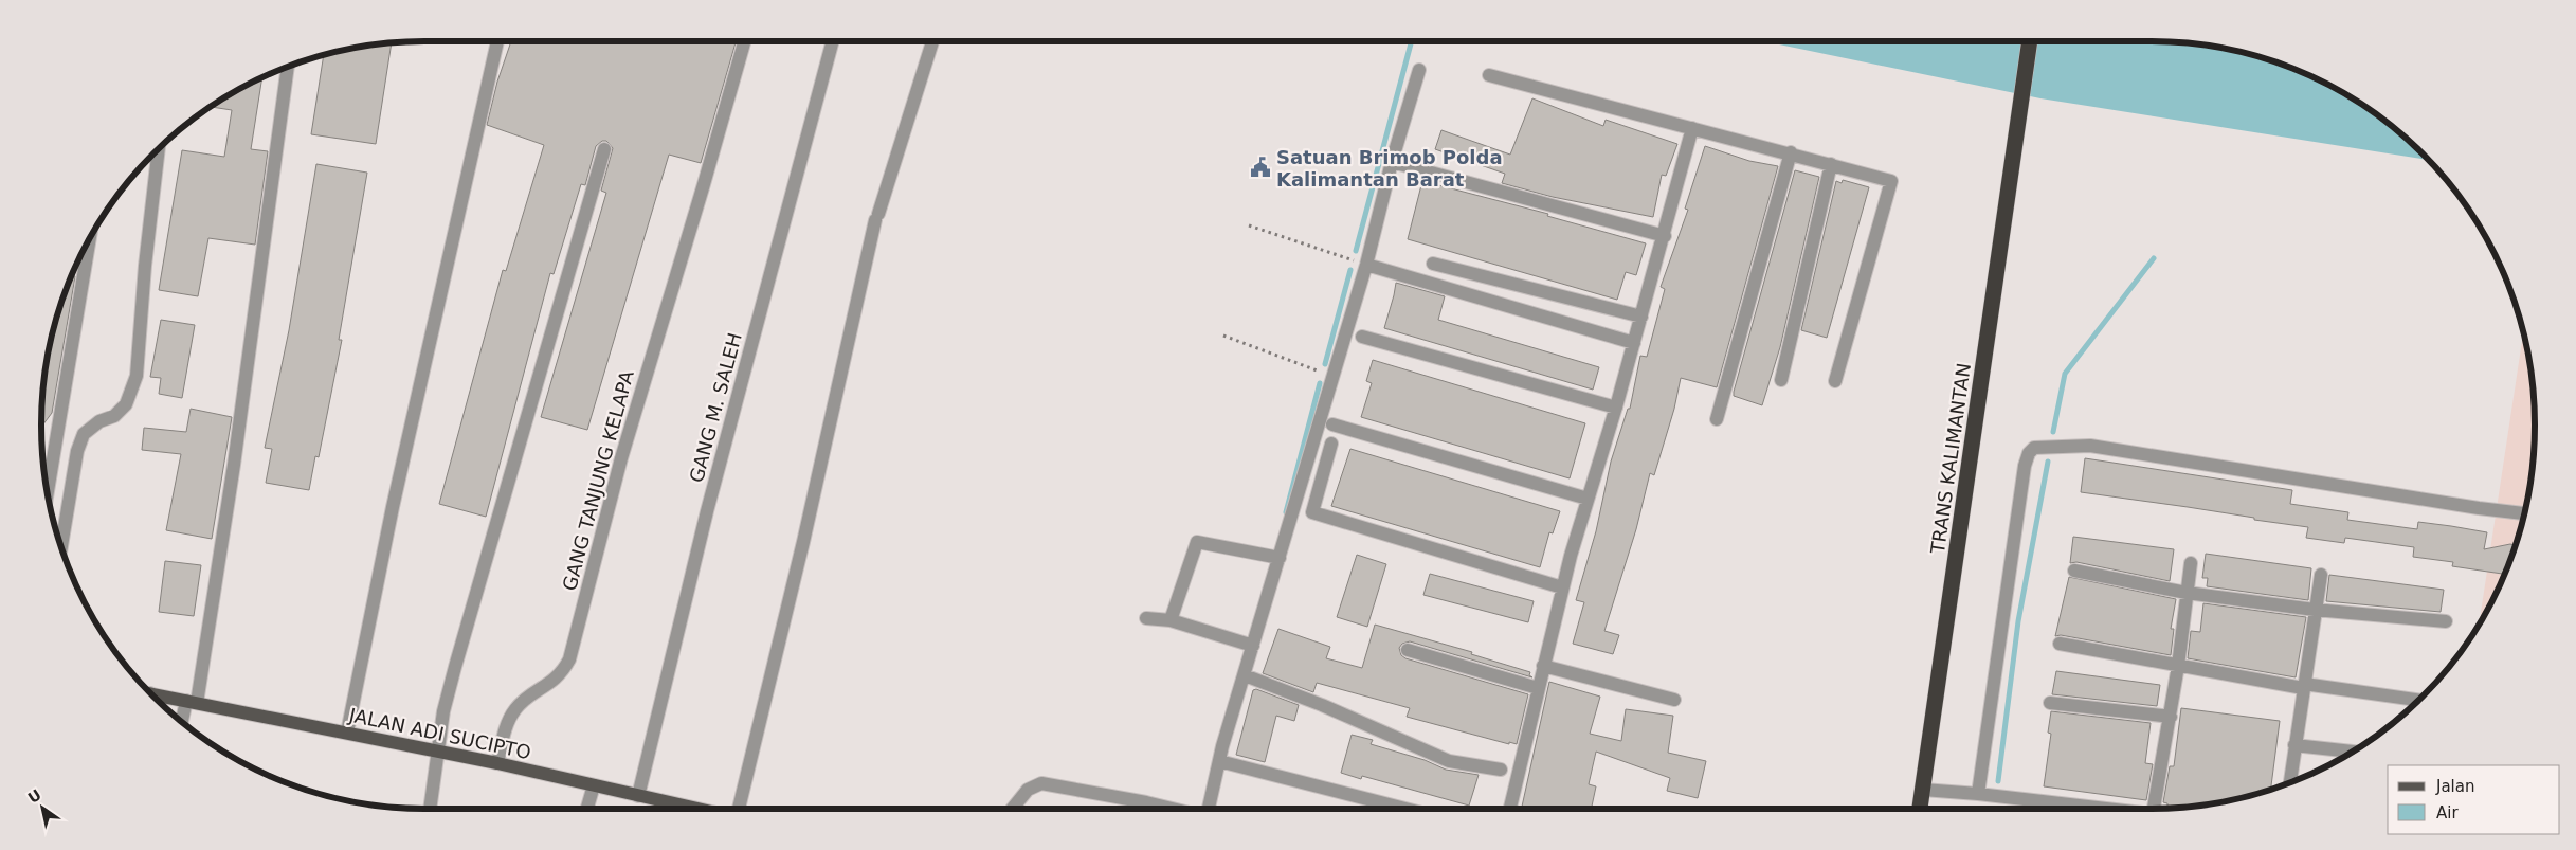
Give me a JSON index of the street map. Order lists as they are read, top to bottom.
{
  "streets": {
    "highway": ["TRANS KALIMANTAN"],
    "main road": ["JALAN ADI SUCIPTO"],
    "street": ["GANG M. SALEH", "GANG TANJUNG KELAPA"]
  },
  "crossings": [
    ["GANG M. SALEH", "JALAN ADI SUCIPTO"],
    ["GANG TANJUNG KELAPA", "JALAN ADI SUCIPTO"]
  ],
  "places": {
    "public building": ["Satuan Brimob Polda Kalimantan Barat"]
  },
  "legend": ["Jalan", "Air"],
  "north": "top left"
}
